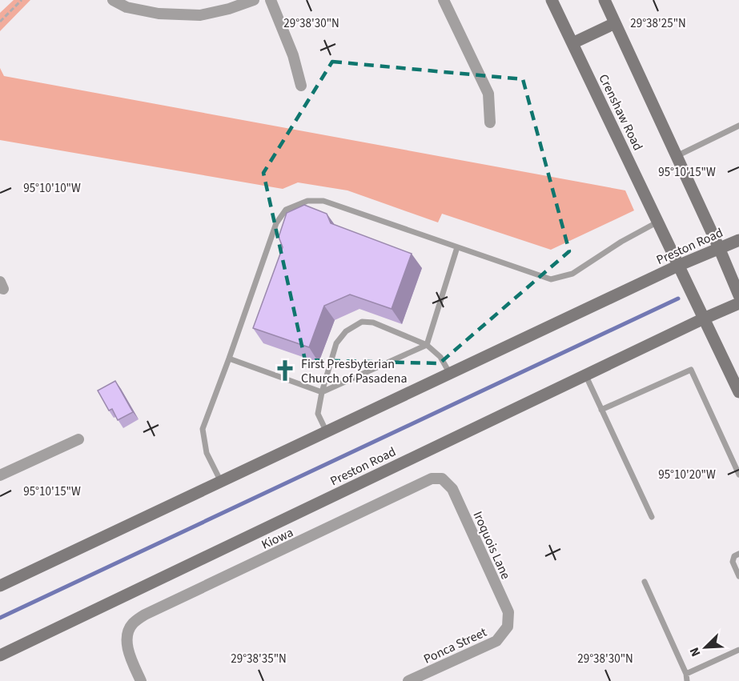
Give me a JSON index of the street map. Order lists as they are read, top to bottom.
{
  "streets": {
    "main road": ["Crenshaw Road", "Preston Road"],
    "street": ["Kiowa", "Iroquois Lane", "Ponca Street"]
  },
  "crossings": [
    ["Crenshaw Road", "Preston Road"],
    ["Kiowa", "Iroquois Lane"],
    ["Iroquois Lane", "Ponca Street"]
  ],
  "places": {
    "church": ["First Presbyterian Church of Pasadena"]
  },
  "north": "bottom left",
  "coordinates": [
    "29°38'30\"N",
    "29°38'25\"N",
    "95°10'15\"W",
    "95°10'10\"W",
    "95°10'20\"W",
    "29°38'35\"N"
  ]
}
